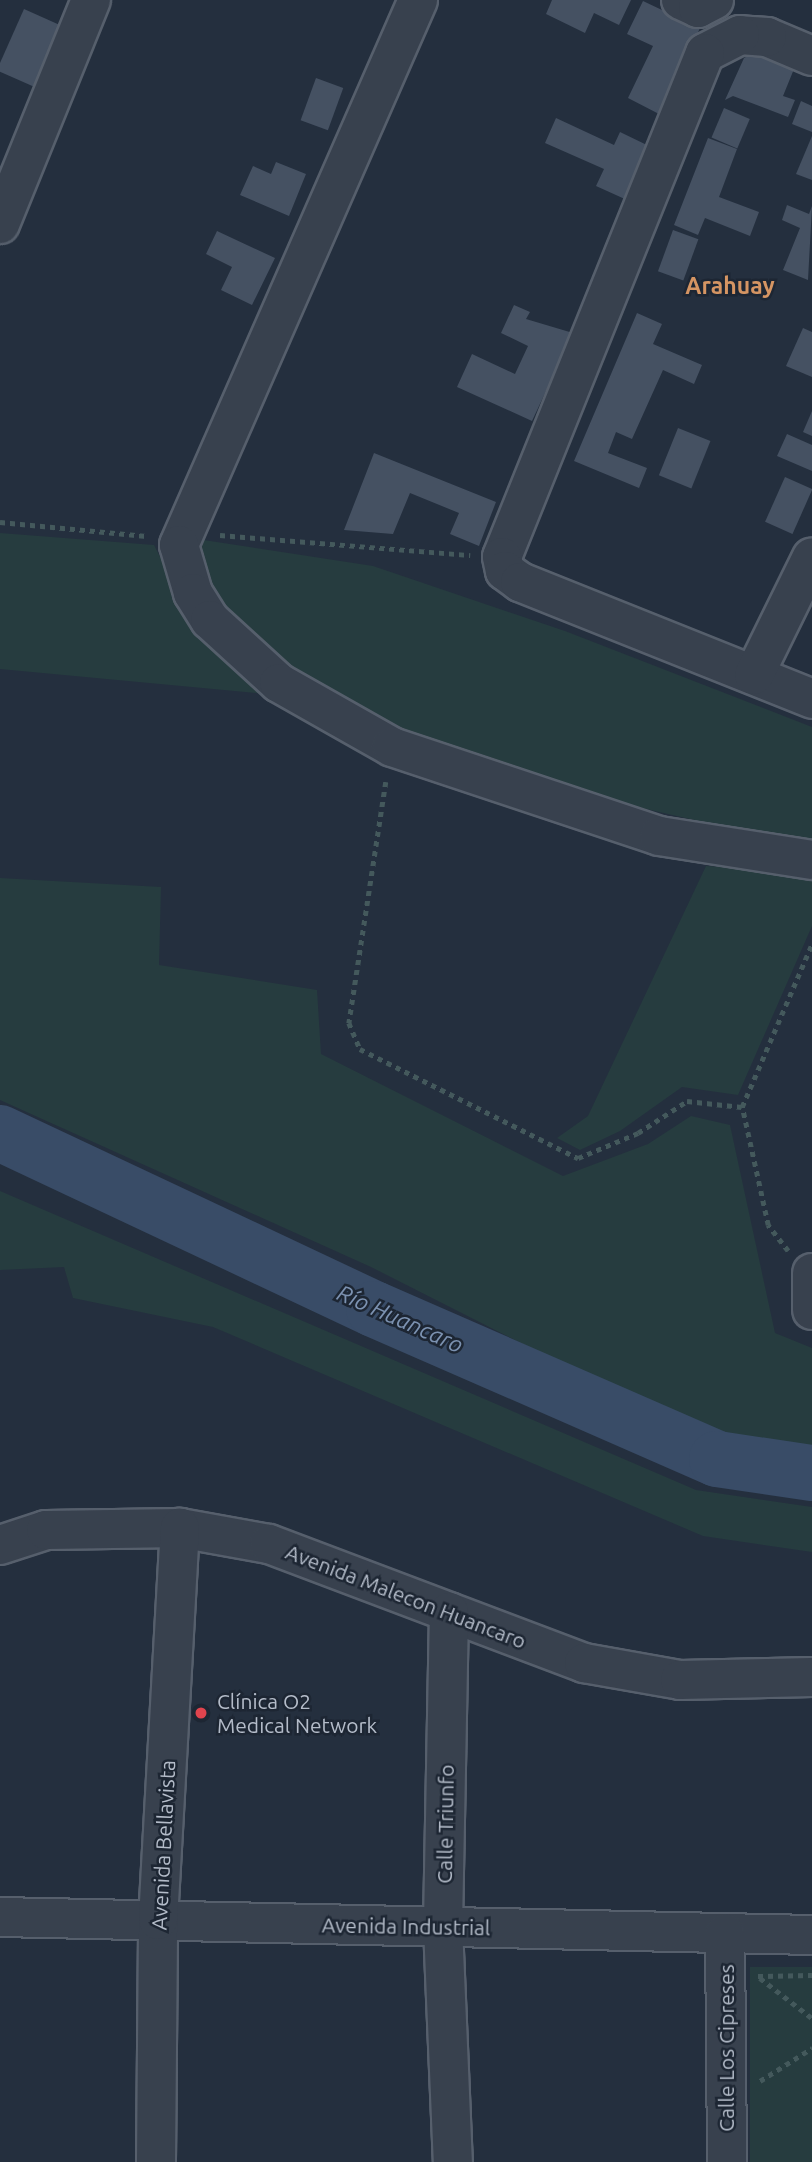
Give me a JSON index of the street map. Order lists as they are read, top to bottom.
{
  "streets": {
    "street": [
      "Avenida Malecon Huancaro",
      "Calle Triunfo",
      "Avenida Bellavista",
      "Avenida Industrial",
      "Calle Los Cipreses"
    ]
  },
  "crossings": [
    ["Avenida Malecon Huancaro", "Calle Triunfo"],
    ["Avenida Malecon Huancaro", "Avenida Bellavista"],
    ["Calle Triunfo", "Avenida Industrial"],
    ["Avenida Bellavista", "Avenida Industrial"],
    ["Avenida Industrial", "Calle Los Cipreses"]
  ],
  "districts": ["Arahuay"],
  "water": ["Río Huancaro"],
  "places": ["Clínica O2 Medical Network"]
}
